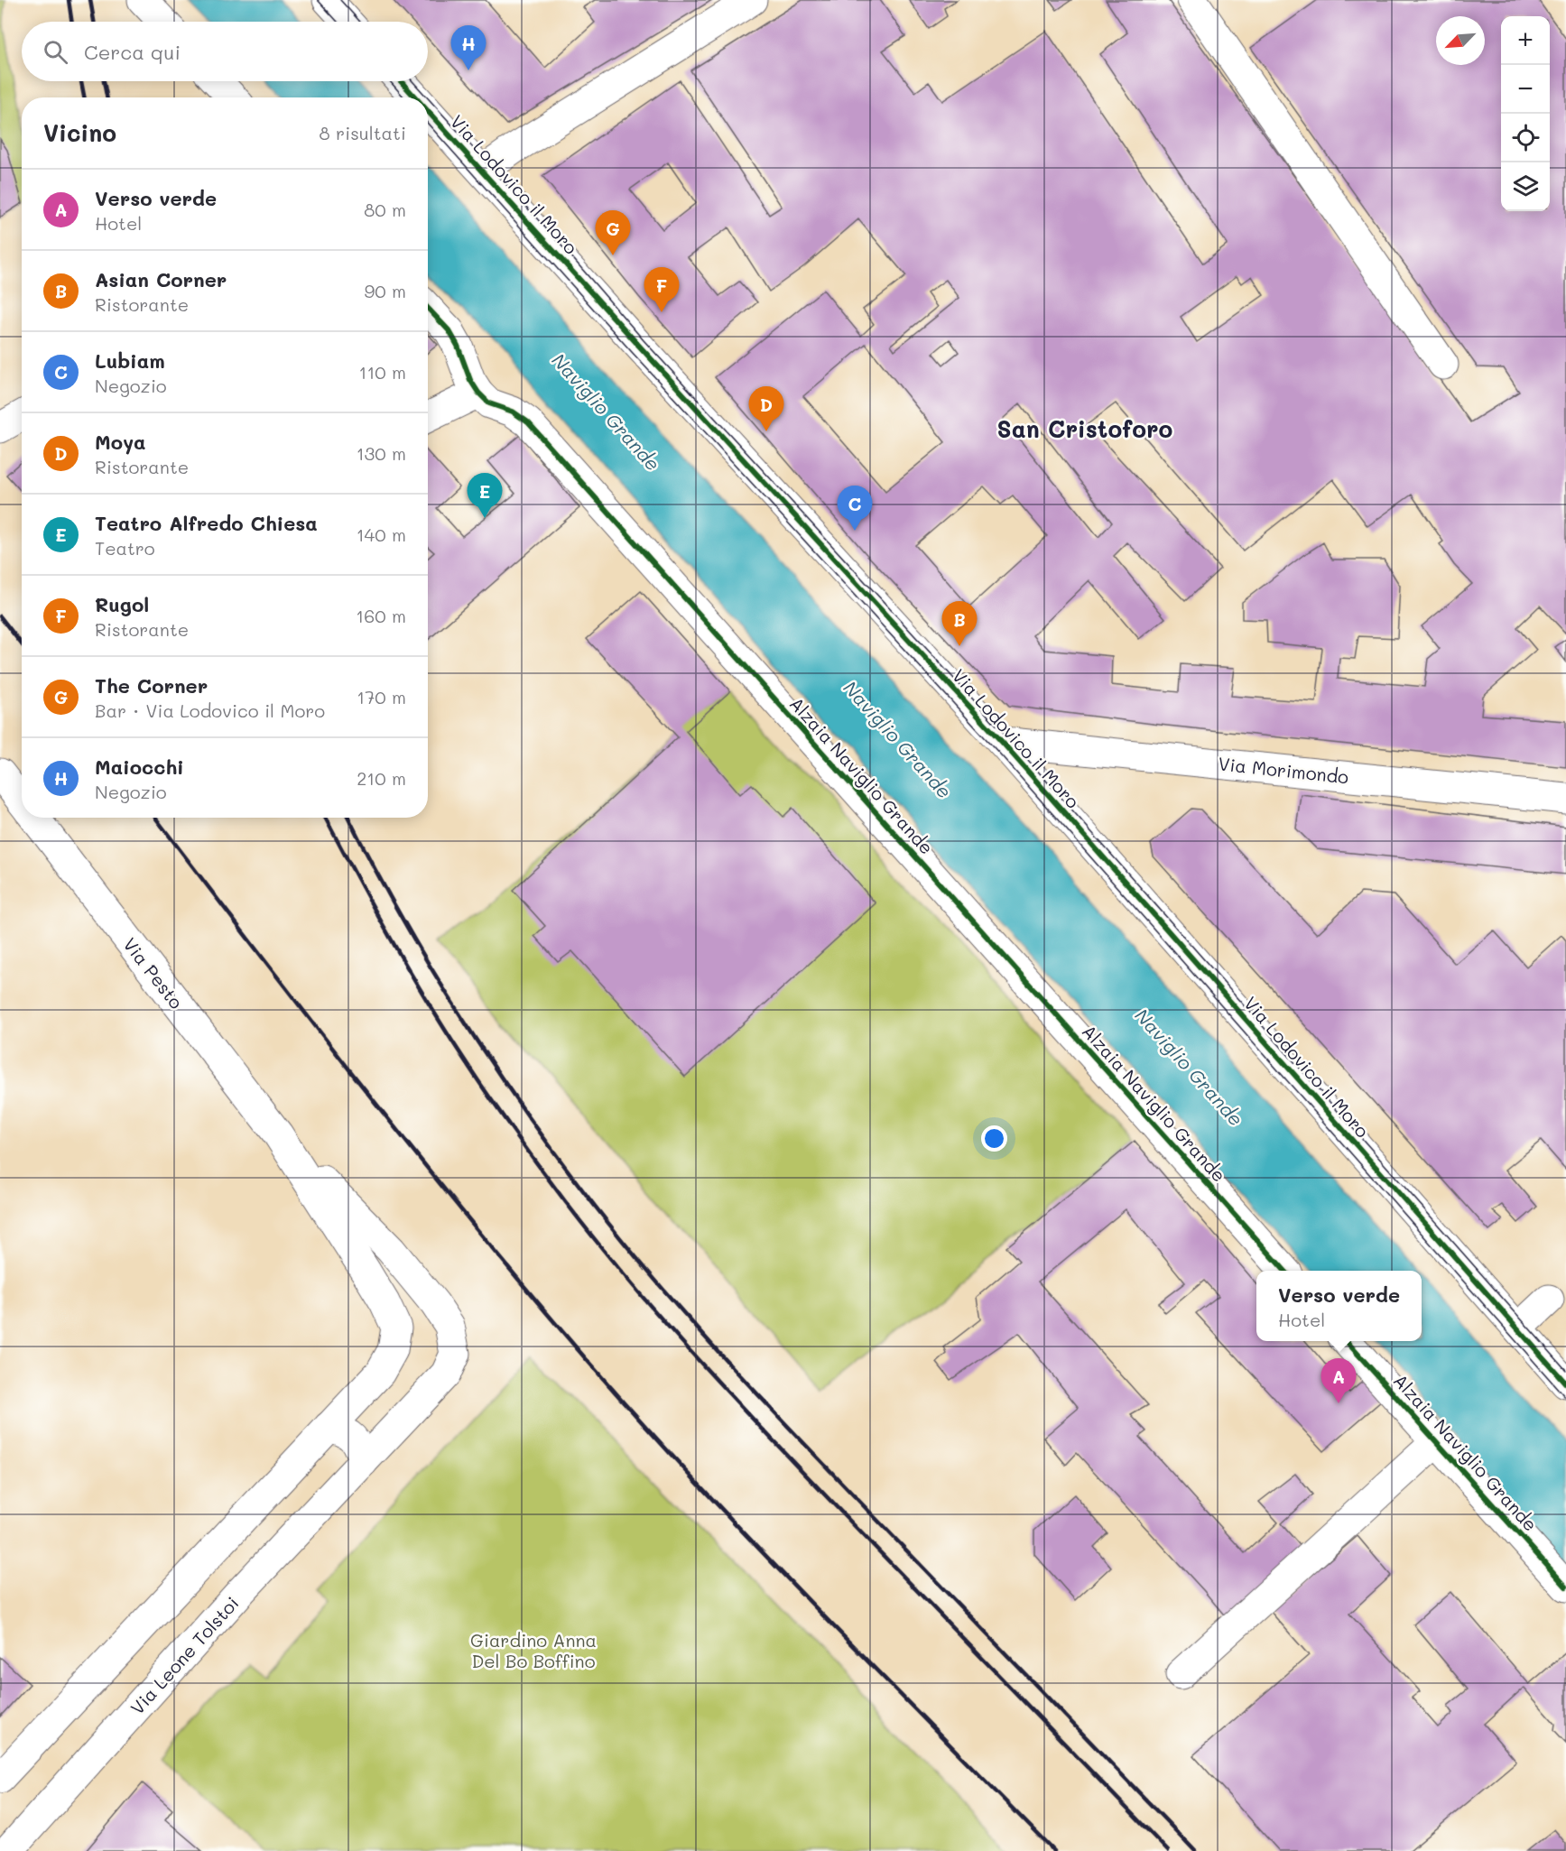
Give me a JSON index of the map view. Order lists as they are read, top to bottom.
{
  "streets": {
    "street": [
      "Via Lodovico il Moro",
      "Via Morimondo",
      "Alzaia Naviglio Grande",
      "Via Pesto",
      "Via Leone Tolstoi"
    ]
  },
  "crossings": [
    ["Via Lodovico il Moro", "Via Morimondo"],
    ["Via Pesto", "Via Leone Tolstoi"]
  ],
  "districts": ["San Cristoforo"],
  "water": ["Naviglio Grande"],
  "parks": ["Giardino Anna Del Bo Boffino"],
  "north": "bottom left",
  "page": {
    "map_buttons": ["+", "−"],
    "search": "Cerca qui",
    "pins": [
      "H",
      "G",
      "F",
      "D",
      "E",
      "C",
      "B",
      "A"
    ],
    "heading": ["Vicino", "8 risultati"],
    "list": [
      {
        "mark": "A",
        "name": "Verso verde",
        "note": "Hotel",
        "value": "80 m"
      },
      {
        "mark": "B",
        "name": "Asian Corner",
        "note": "Ristorante",
        "value": "90 m"
      },
      {
        "mark": "C",
        "name": "Lubiam",
        "note": "Negozio",
        "value": "110 m"
      },
      {
        "mark": "D",
        "name": "Moya",
        "note": "Ristorante",
        "value": "130 m"
      },
      {
        "mark": "E",
        "name": "Teatro Alfredo Chiesa",
        "note": "Teatro",
        "value": "140 m"
      },
      {
        "mark": "F",
        "name": "Rugol",
        "note": "Ristorante",
        "value": "160 m"
      },
      {
        "mark": "G",
        "name": "The Corner",
        "note": "Bar · Via Lodovico il Moro",
        "value": "170 m"
      },
      {
        "mark": "H",
        "name": "Maiocchi",
        "note": "Negozio",
        "value": "210 m"
      }
    ],
    "popup": ["Verso verde", "Hotel"]
  }
}
